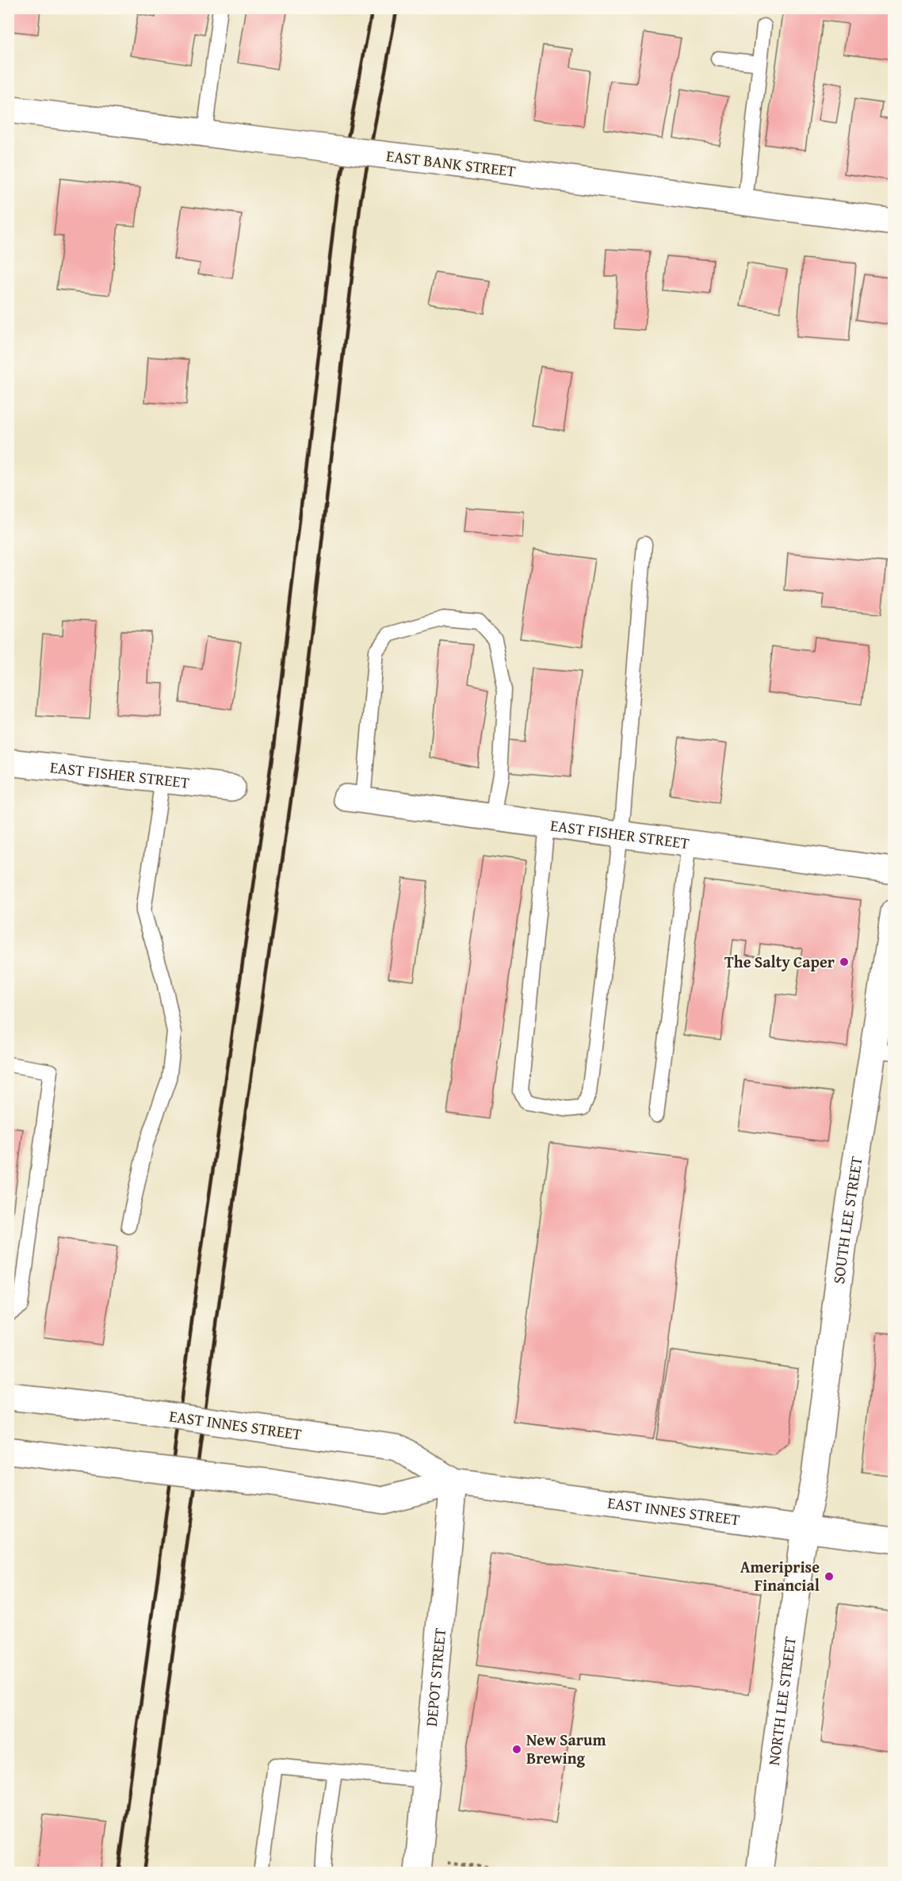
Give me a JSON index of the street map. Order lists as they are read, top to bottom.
{
  "streets": {
    "street": [
      "EAST BANK STREET",
      "EAST FISHER STREET",
      "SOUTH LEE STREET",
      "EAST INNES STREET",
      "DEPOT STREET",
      "NORTH LEE STREET"
    ]
  },
  "crossings": [
    ["SOUTH LEE STREET", "EAST INNES STREET"],
    ["SOUTH LEE STREET", "NORTH LEE STREET"],
    ["EAST INNES STREET", "DEPOT STREET"],
    ["EAST INNES STREET", "NORTH LEE STREET"]
  ],
  "places": ["The Salty Caper", "Ameriprise Financial", "New Sarum Brewing"]
}
